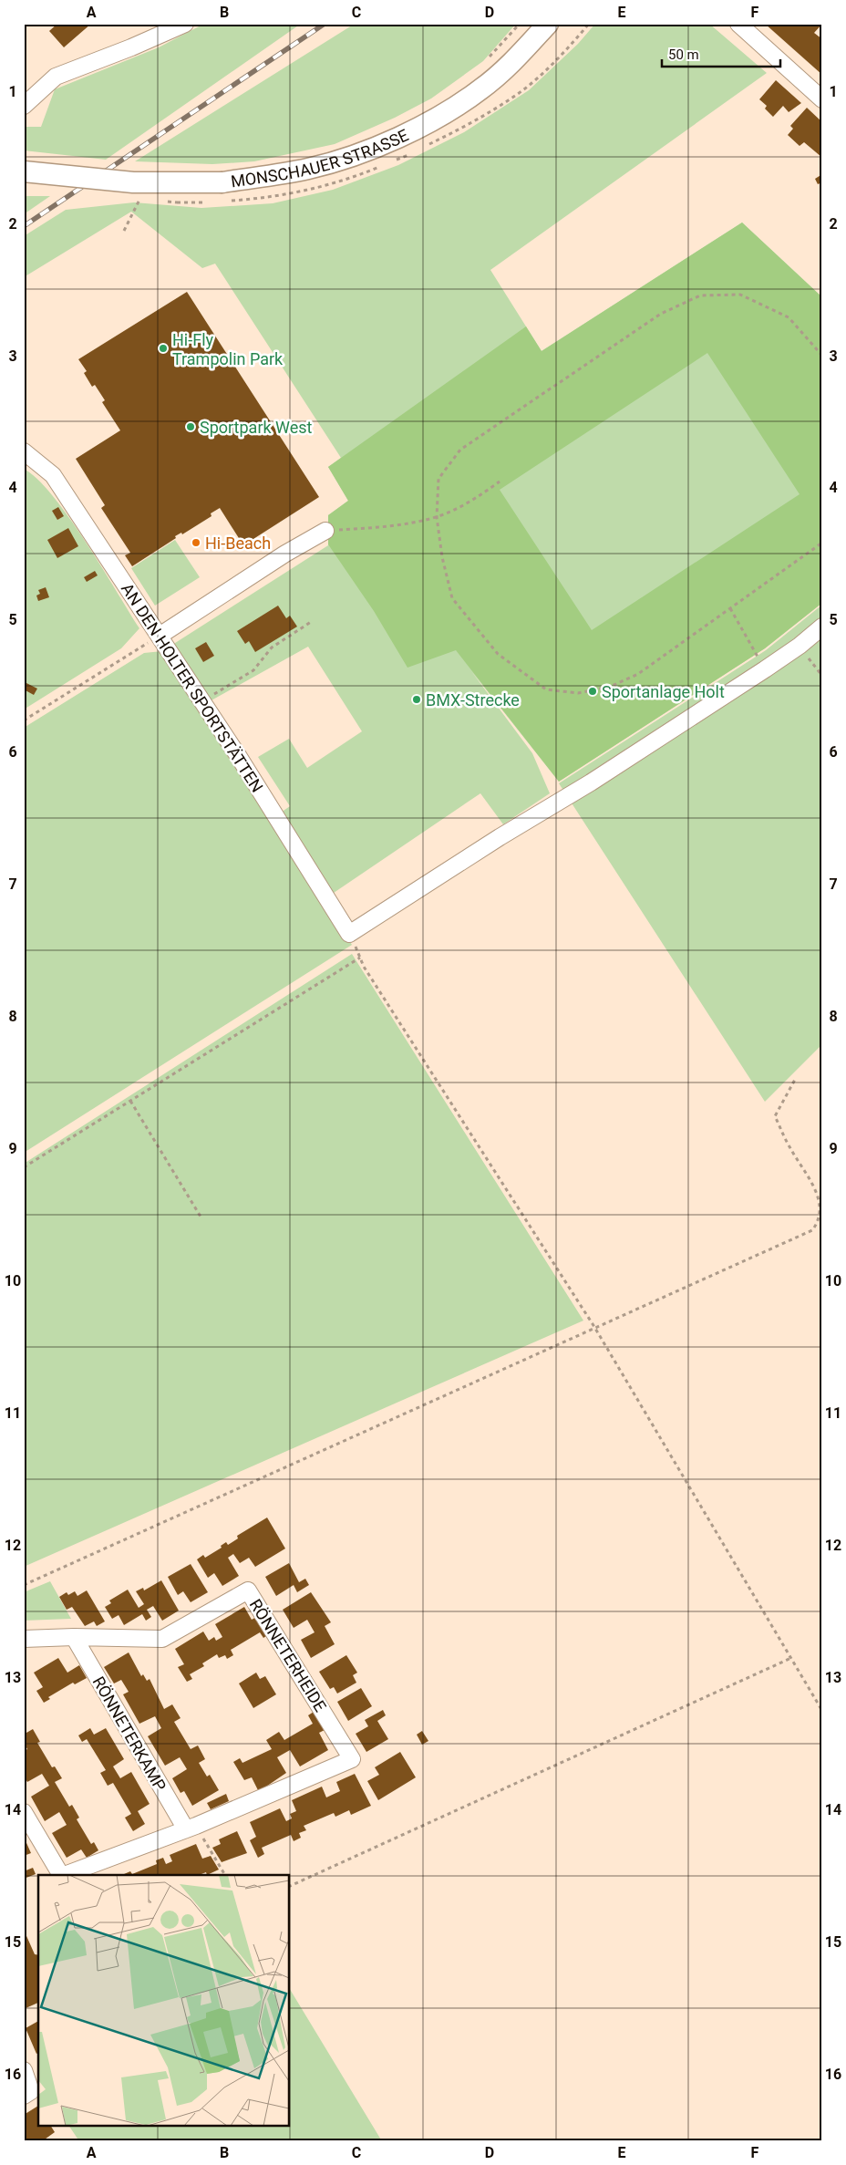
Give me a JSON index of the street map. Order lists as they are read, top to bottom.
{
  "streets": {
    "main road": ["MONSCHAUER STRASSE"],
    "street": ["AN DEN HOLTER SPORTSTÄTTEN", "RÖNNETERHEIDE", "RÖNNETERKAMP"]
  },
  "crossings": [
    ["RÖNNETERHEIDE", "RÖNNETERKAMP"]
  ],
  "places": [
    "Hi-Fly Trampolin Park",
    "Sportpark West",
    "Hi-Beach",
    "Sportanlage Holt",
    "BMX-Strecke"
  ],
  "scale_bar": "50 m",
  "grid": {
    "columns": [
      "A",
      "B",
      "C",
      "D",
      "E",
      "F"
    ],
    "rows": [
      "1",
      "2",
      "3",
      "4",
      "5",
      "6",
      "7",
      "8",
      "9",
      "10",
      "11",
      "12",
      "13",
      "14",
      "15",
      "16"
    ]
  }
}
